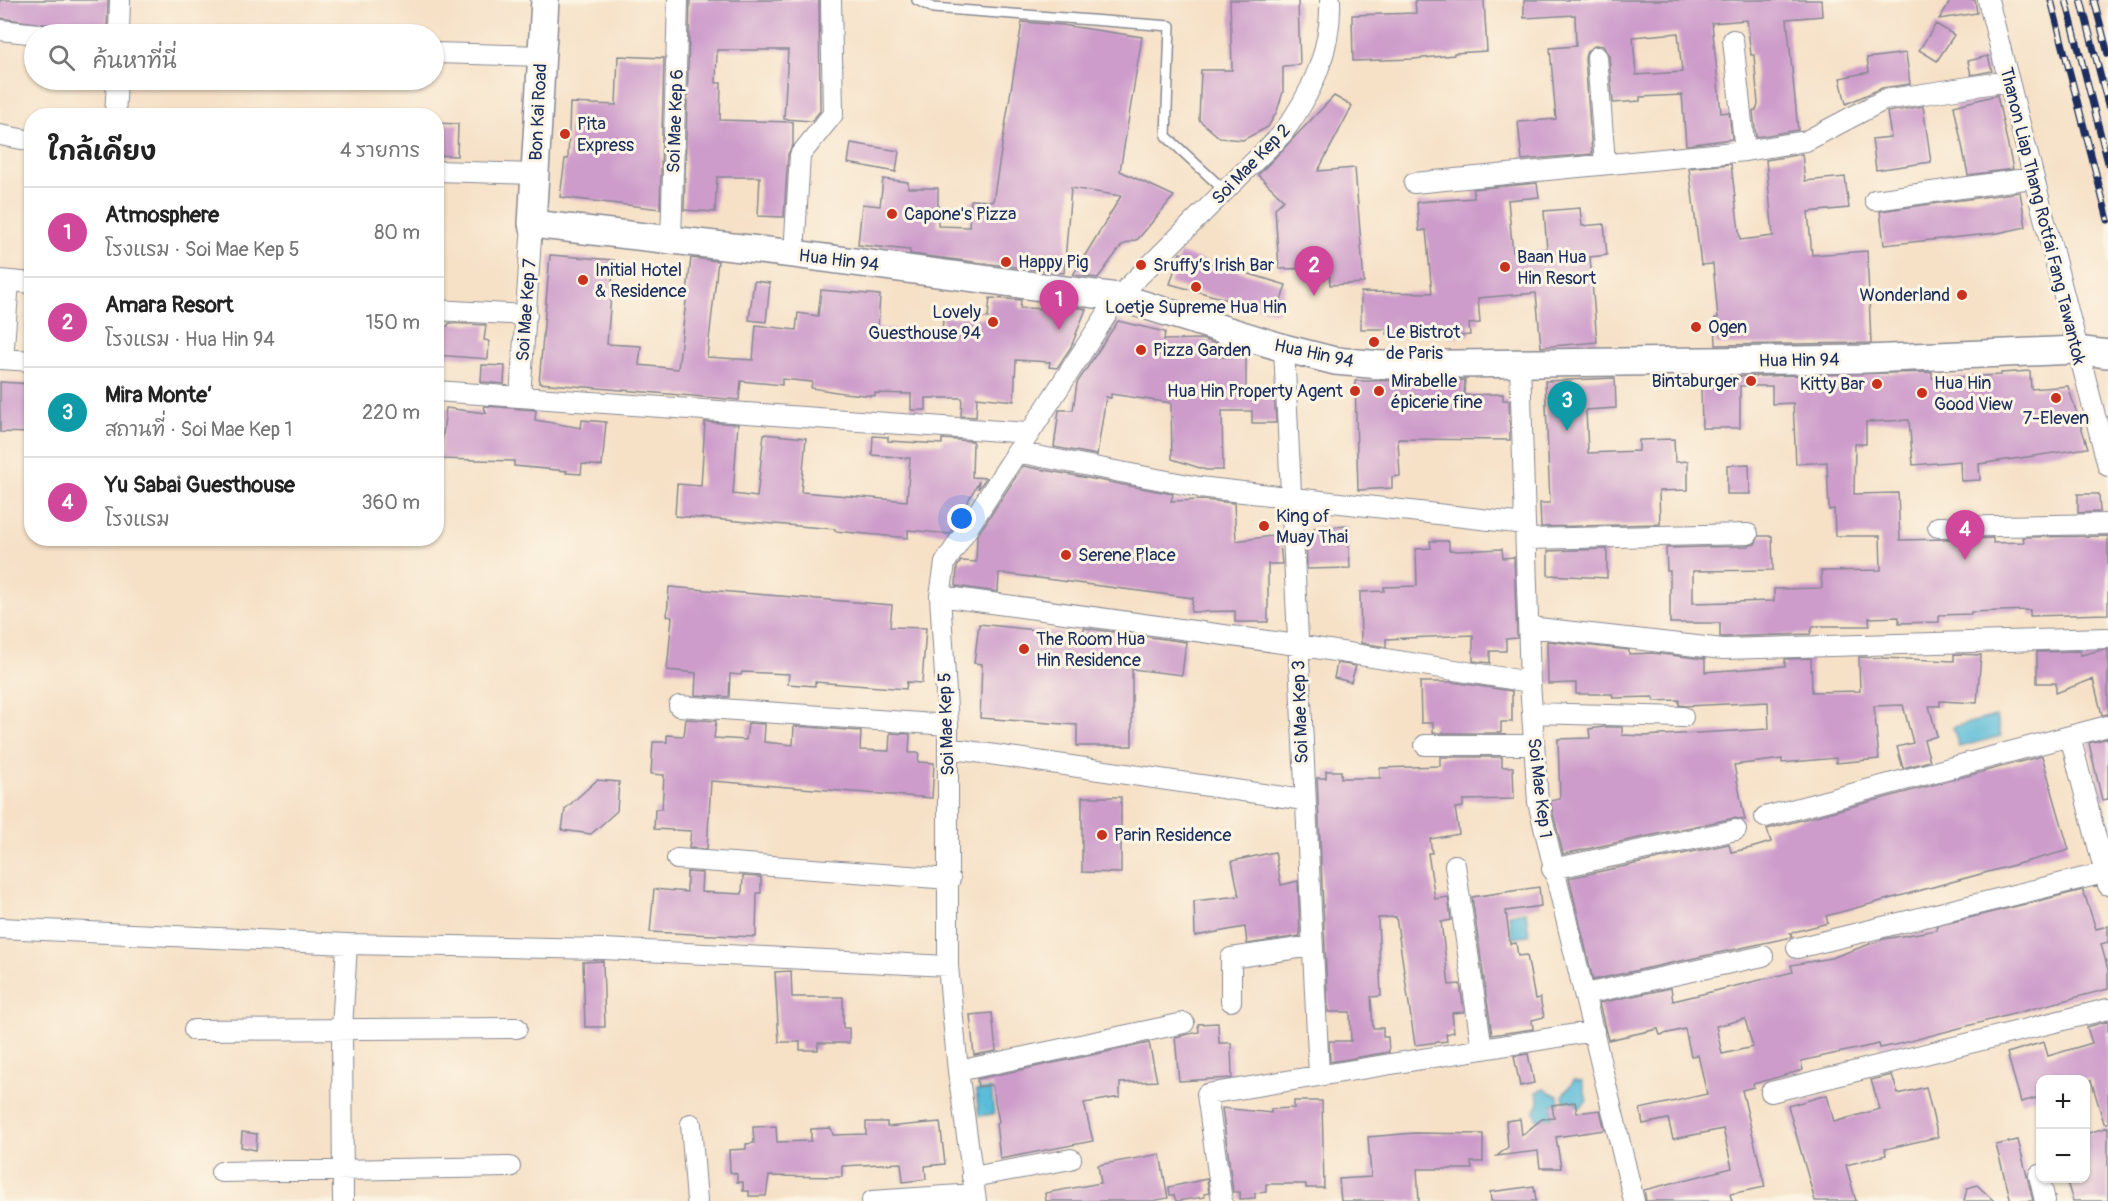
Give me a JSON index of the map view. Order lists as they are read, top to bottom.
{
  "streets": {
    "street": [
      "Bon Kai Road",
      "Soi Mae Kep 6",
      "Soi Mae Kep 2",
      "Thanon Liap Thang Rotfai Fang Tawantok",
      "Hua Hin 94",
      "Soi Mae Kep 7",
      "Soi Mae Kep 3",
      "Soi Mae Kep 5",
      "Soi Mae Kep 1"
    ]
  },
  "crossings": [
    ["Bon Kai Road", "Hua Hin 94"],
    ["Bon Kai Road", "Soi Mae Kep 7"],
    ["Soi Mae Kep 6", "Hua Hin 94"],
    ["Soi Mae Kep 2", "Hua Hin 94"],
    ["Soi Mae Kep 2", "Soi Mae Kep 5"],
    ["Thanon Liap Thang Rotfai Fang Tawantok", "Hua Hin 94"],
    ["Hua Hin 94", "Soi Mae Kep 7"],
    ["Hua Hin 94", "Soi Mae Kep 3"],
    ["Hua Hin 94", "Soi Mae Kep 5"],
    ["Hua Hin 94", "Soi Mae Kep 1"]
  ],
  "places": [
    "Pita Express",
    "Capone's Pizza",
    "Happy Pig",
    "Sruffy’s Irish Bar",
    "Baan Hua Hin Resort",
    "Initial Hotel & Residence",
    "Loetje Supreme Hua Hin",
    "Wonderland",
    "Lovely Guesthouse 94",
    "Ogen",
    "Le Bistrot de Paris",
    "Pizza Garden",
    "Bintaburger",
    "Kitty Bar",
    "Hua Hin Property Agent",
    "Mirabelle épicerie fine",
    "Hua Hin Good View",
    "7-Eleven",
    "King of Muay Thai",
    "Serene Place",
    "The Room Hua Hin Residence",
    "Parin Residence"
  ],
  "page": {
    "search": "ค้นหาที่นี่",
    "heading": ["ใกล้เคียง", "4 รายการ"],
    "list": [
      {
        "mark": "1",
        "name": "Atmosphere",
        "note": "โรงแรม · Soi Mae Kep 5",
        "value": "80 m"
      },
      {
        "mark": "2",
        "name": "Amara Resort",
        "note": "โรงแรม · Hua Hin 94",
        "value": "150 m"
      },
      {
        "mark": "3",
        "name": "Mira Monte’",
        "note": "สถานที่ · Soi Mae Kep 1",
        "value": "220 m"
      },
      {
        "mark": "4",
        "name": "Yu Sabai Guesthouse",
        "note": "โรงแรม",
        "value": "360 m"
      }
    ],
    "pins": [
      "2",
      "1",
      "3",
      "4"
    ],
    "map_buttons": ["+", "−"]
  }
}
